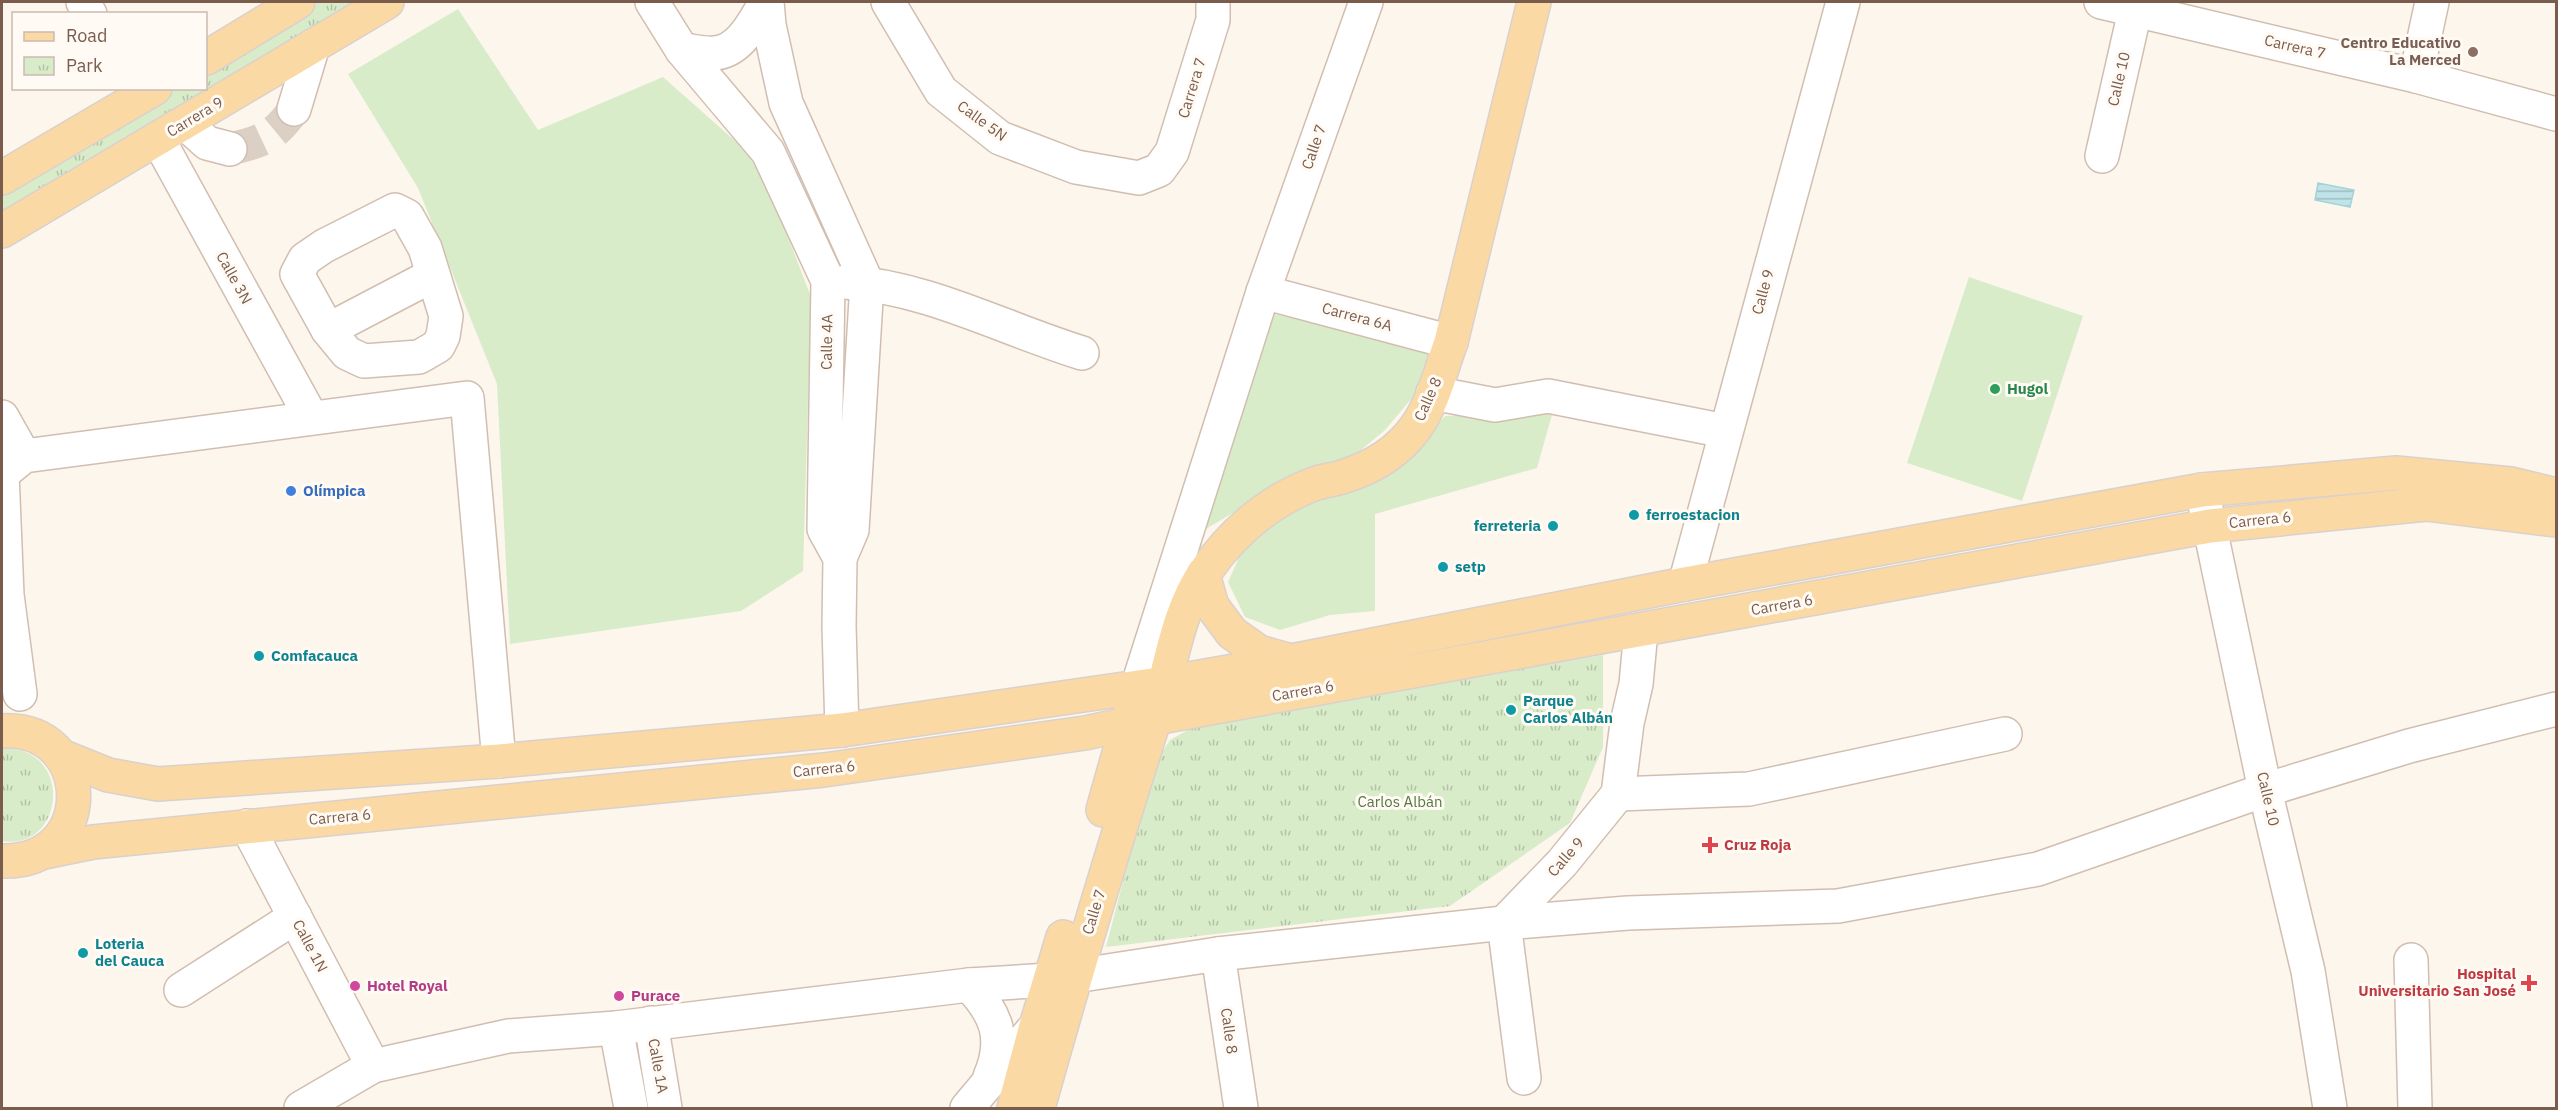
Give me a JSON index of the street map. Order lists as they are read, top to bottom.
{
  "streets": {
    "main road": [
      "Carrera 9",
      "Calle 7",
      "Calle 8",
      "Carrera 6"
    ],
    "street": [
      "Carrera 7",
      "Calle 10",
      "Calle 5N",
      "Calle 3N",
      "Calle 9",
      "Carrera 6A",
      "Calle 4A",
      "Calle 1N",
      "Calle 1A"
    ]
  },
  "crossings": [
    ["Carrera 7", "Calle 10"],
    ["Carrera 7", "Calle 5N"],
    ["Calle 10", "Carrera 6"],
    ["Carrera 9", "Calle 3N"],
    ["Calle 7", "Carrera 6A"],
    ["Calle 7", "Calle 8"],
    ["Calle 7", "Carrera 6"],
    ["Carrera 6A", "Calle 8"],
    ["Calle 8", "Carrera 6"],
    ["Carrera 6", "Calle 1N"]
  ],
  "parks": ["Carlos Albán"],
  "places": {
    "other": [
      "Centro Educativo La Merced",
      "Hugol",
      "Olímpica",
      "ferroestacion",
      "ferreteria",
      "setp",
      "Comfacauca",
      "Parque Carlos Albán",
      "Loteria del Cauca",
      "Hotel Royal",
      "Purace"
    ],
    "health": ["Cruz Roja", "Hospital Universitario San José"]
  },
  "legend": ["Road", "Park"]
}
